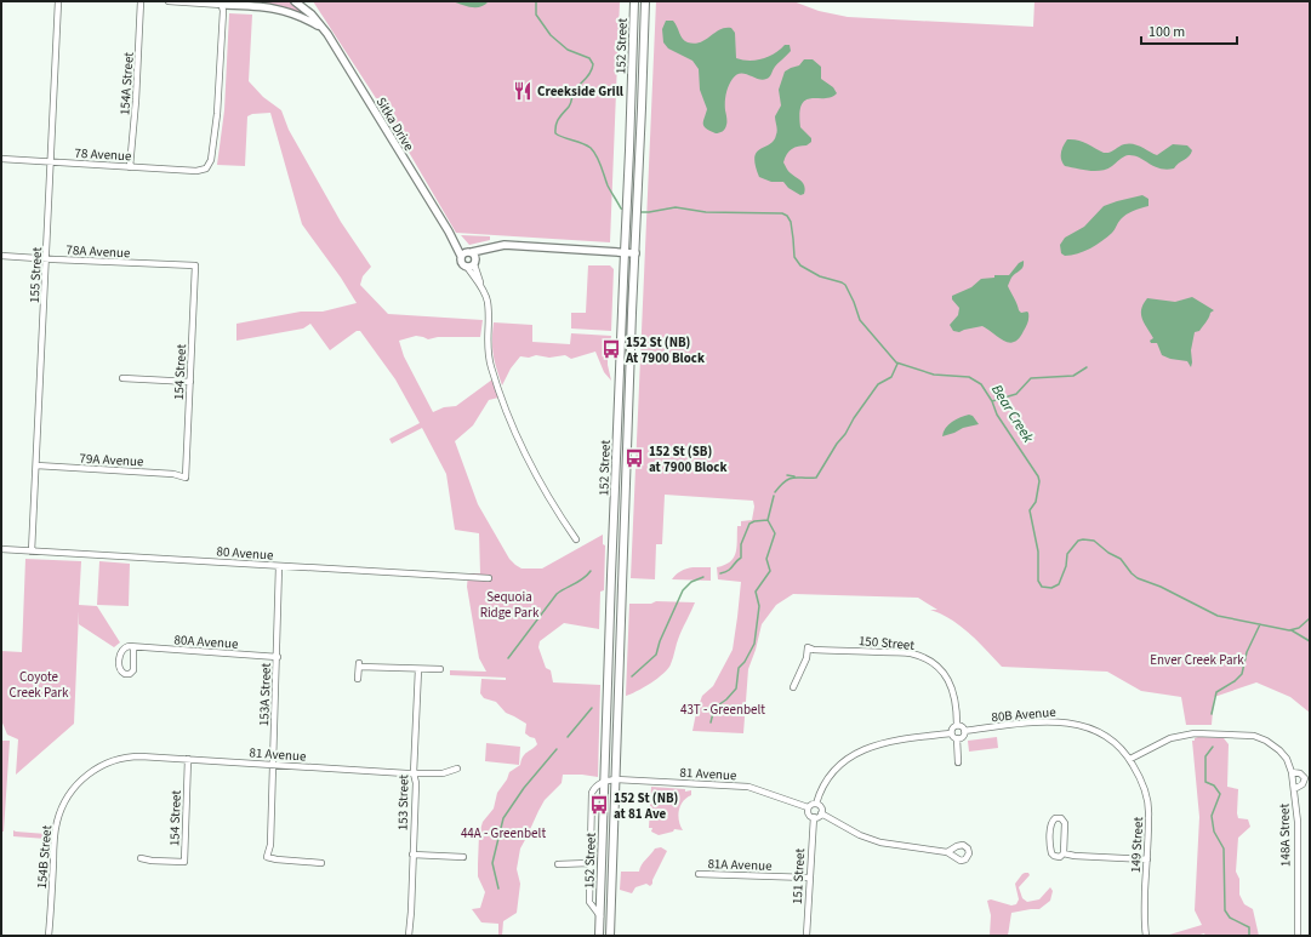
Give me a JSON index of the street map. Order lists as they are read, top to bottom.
{
  "streets": {
    "main road": ["152 Street"],
    "street": [
      "154A Street",
      "Sitka Drive",
      "78 Avenue",
      "78A Avenue",
      "155 Street",
      "154 Street",
      "79A Avenue",
      "80 Avenue",
      "80A Avenue",
      "150 Street",
      "153A Street",
      "80B Avenue",
      "81 Avenue",
      "153 Street",
      "148A Street",
      "149 Street",
      "154B Street",
      "81A Avenue",
      "151 Street"
    ]
  },
  "crossings": [
    ["152 Street", "81 Avenue"],
    ["154A Street", "78 Avenue"],
    ["78 Avenue", "155 Street"],
    ["78A Avenue", "155 Street"],
    ["78A Avenue", "154 Street"],
    ["155 Street", "79A Avenue"],
    ["155 Street", "80 Avenue"],
    ["154 Street", "79A Avenue"],
    ["154 Street", "81 Avenue"],
    ["80 Avenue", "153A Street"],
    ["80A Avenue", "153A Street"],
    ["150 Street", "80B Avenue"],
    ["153A Street", "81 Avenue"],
    ["80B Avenue", "148A Street"],
    ["80B Avenue", "149 Street"],
    ["81 Avenue", "153 Street"],
    ["81 Avenue", "154B Street"],
    ["81 Avenue", "151 Street"],
    ["148A Street", "149 Street"],
    ["81A Avenue", "151 Street"]
  ],
  "water": ["Bear Creek"],
  "parks": [
    "Sequoia Ridge Park",
    "Enver Creek Park",
    "Coyote Creek Park",
    "43T - Greenbelt",
    "44A - Greenbelt"
  ],
  "places": {
    "restaurant": ["Creekside Grill"],
    "bus stop": ["152 St (NB) At 7900 Block", "152 St (SB) at 7900 Block", "152 St (NB) at 81 Ave"]
  },
  "scale_bar": "100 m"
}
